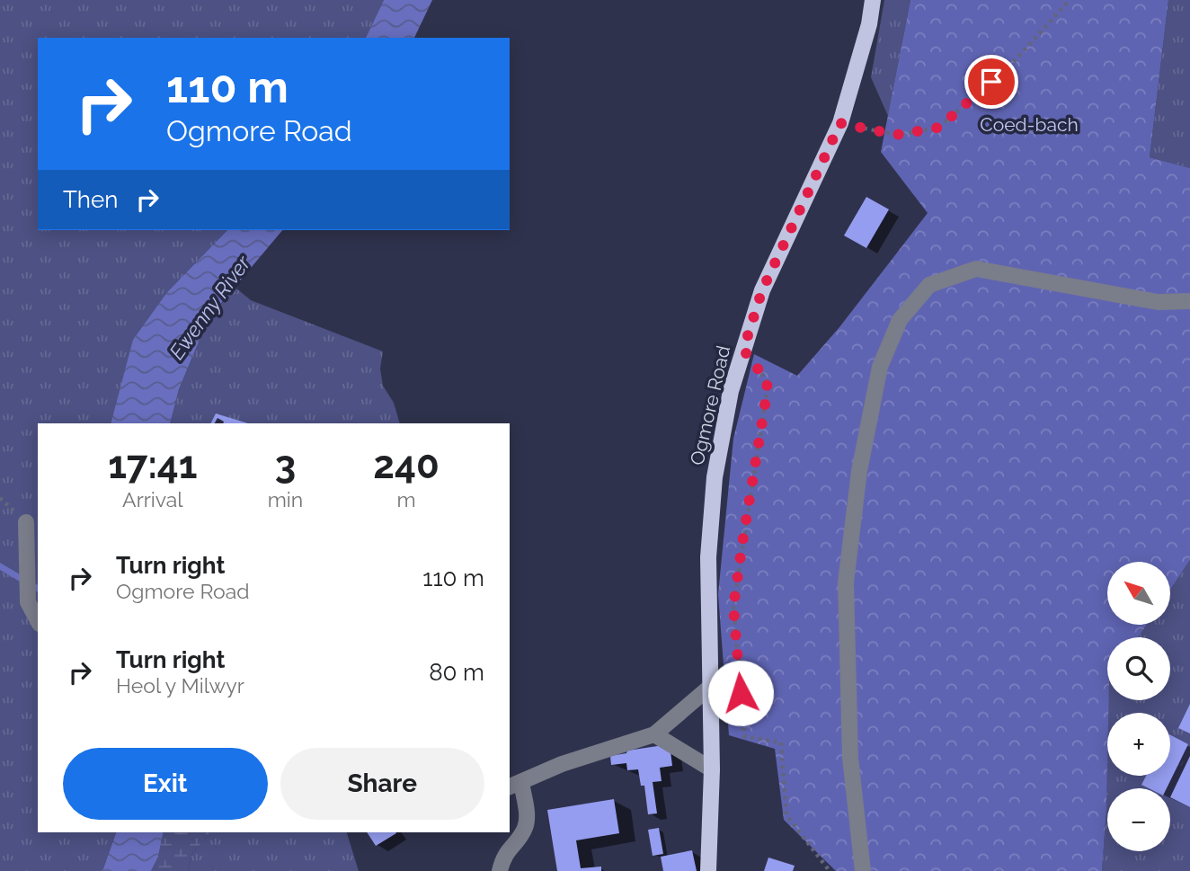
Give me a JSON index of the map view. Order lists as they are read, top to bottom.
{
  "streets": {
    "main road": ["Ogmore Road"]
  },
  "water": ["Ewenny River"],
  "parks": ["Coed-bach"],
  "north": "top left",
  "page": {
    "turn": ["110 m", "Ogmore Road"],
    "then": "Then",
    "eta": [
      "17:41",
      "Arrival",
      "3",
      "min",
      "240",
      "m"
    ],
    "list": [
      {
        "name": "Turn right",
        "note": "Ogmore Road",
        "value": "110 m"
      },
      {
        "name": "Turn right",
        "note": "Heol y Milwyr",
        "value": "80 m"
      }
    ],
    "map_buttons": ["+", "−"],
    "buttons": ["Exit", "Share"]
  }
}
